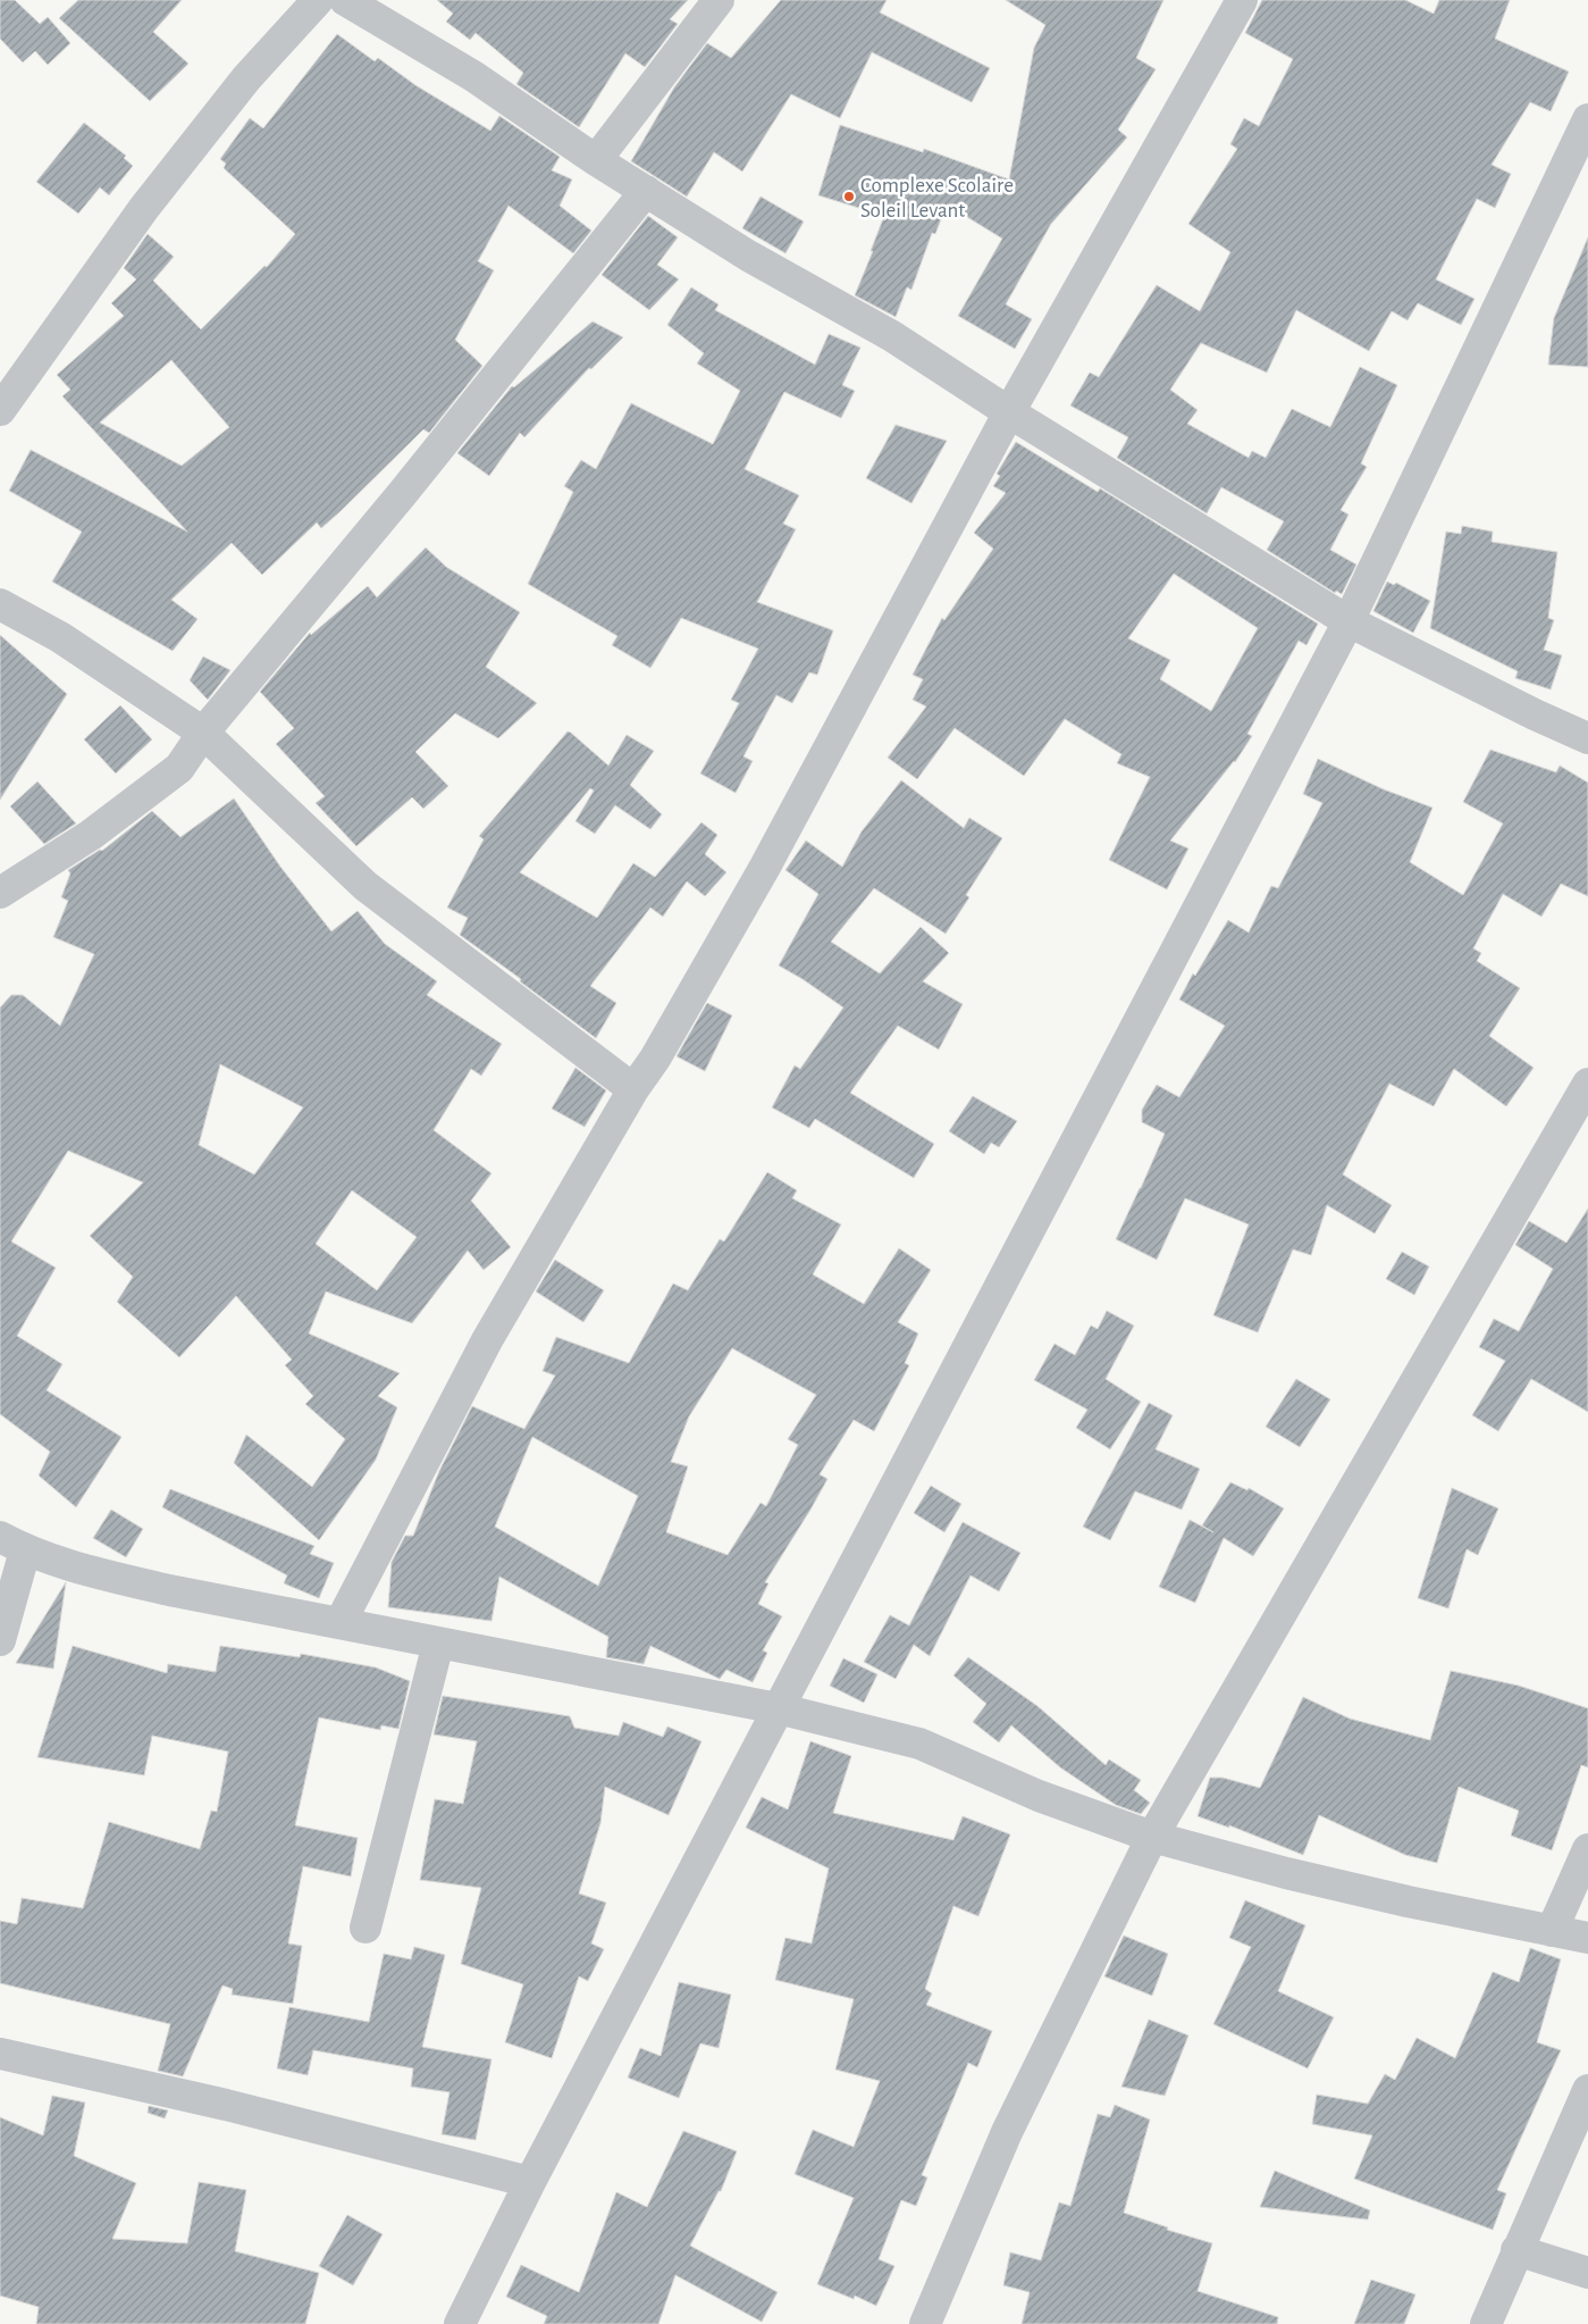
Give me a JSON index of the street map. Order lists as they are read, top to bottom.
{
  "places": ["Complexe Scolaire Soleil Levant"]
}
